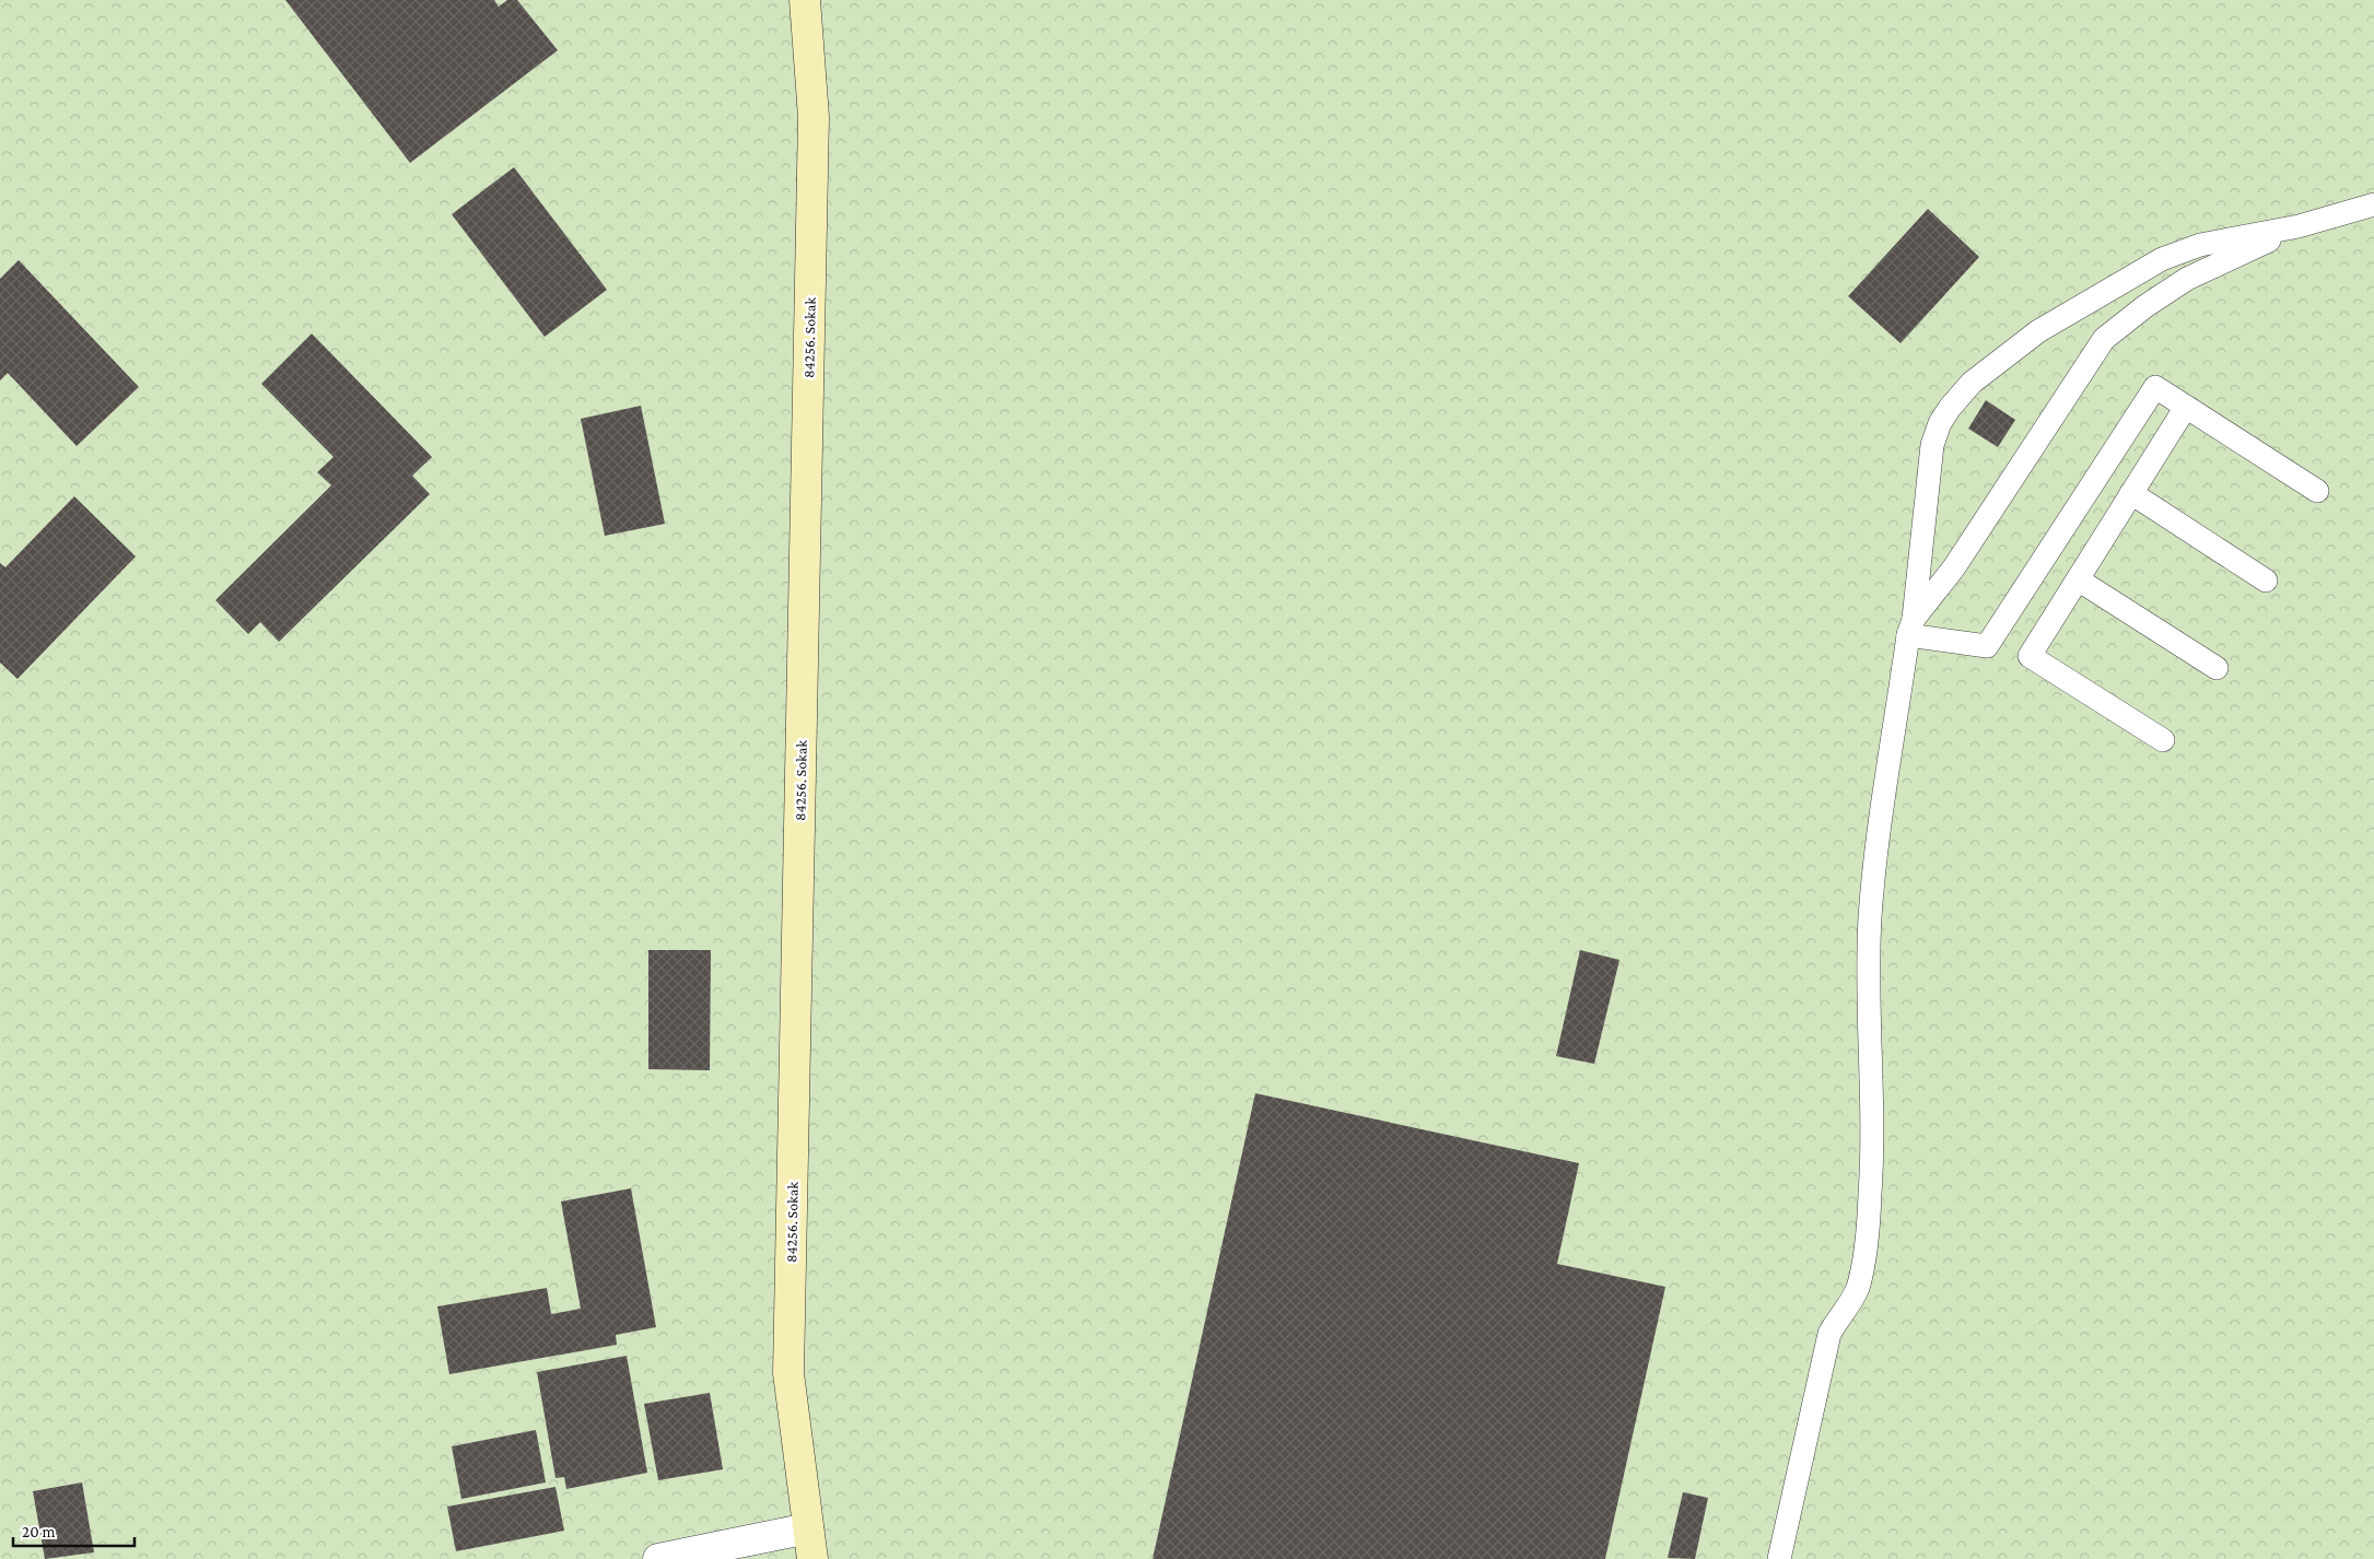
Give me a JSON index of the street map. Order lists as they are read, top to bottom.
{
  "streets": {
    "street": ["84256. Sokak"]
  },
  "scale_bar": "20 m"
}
